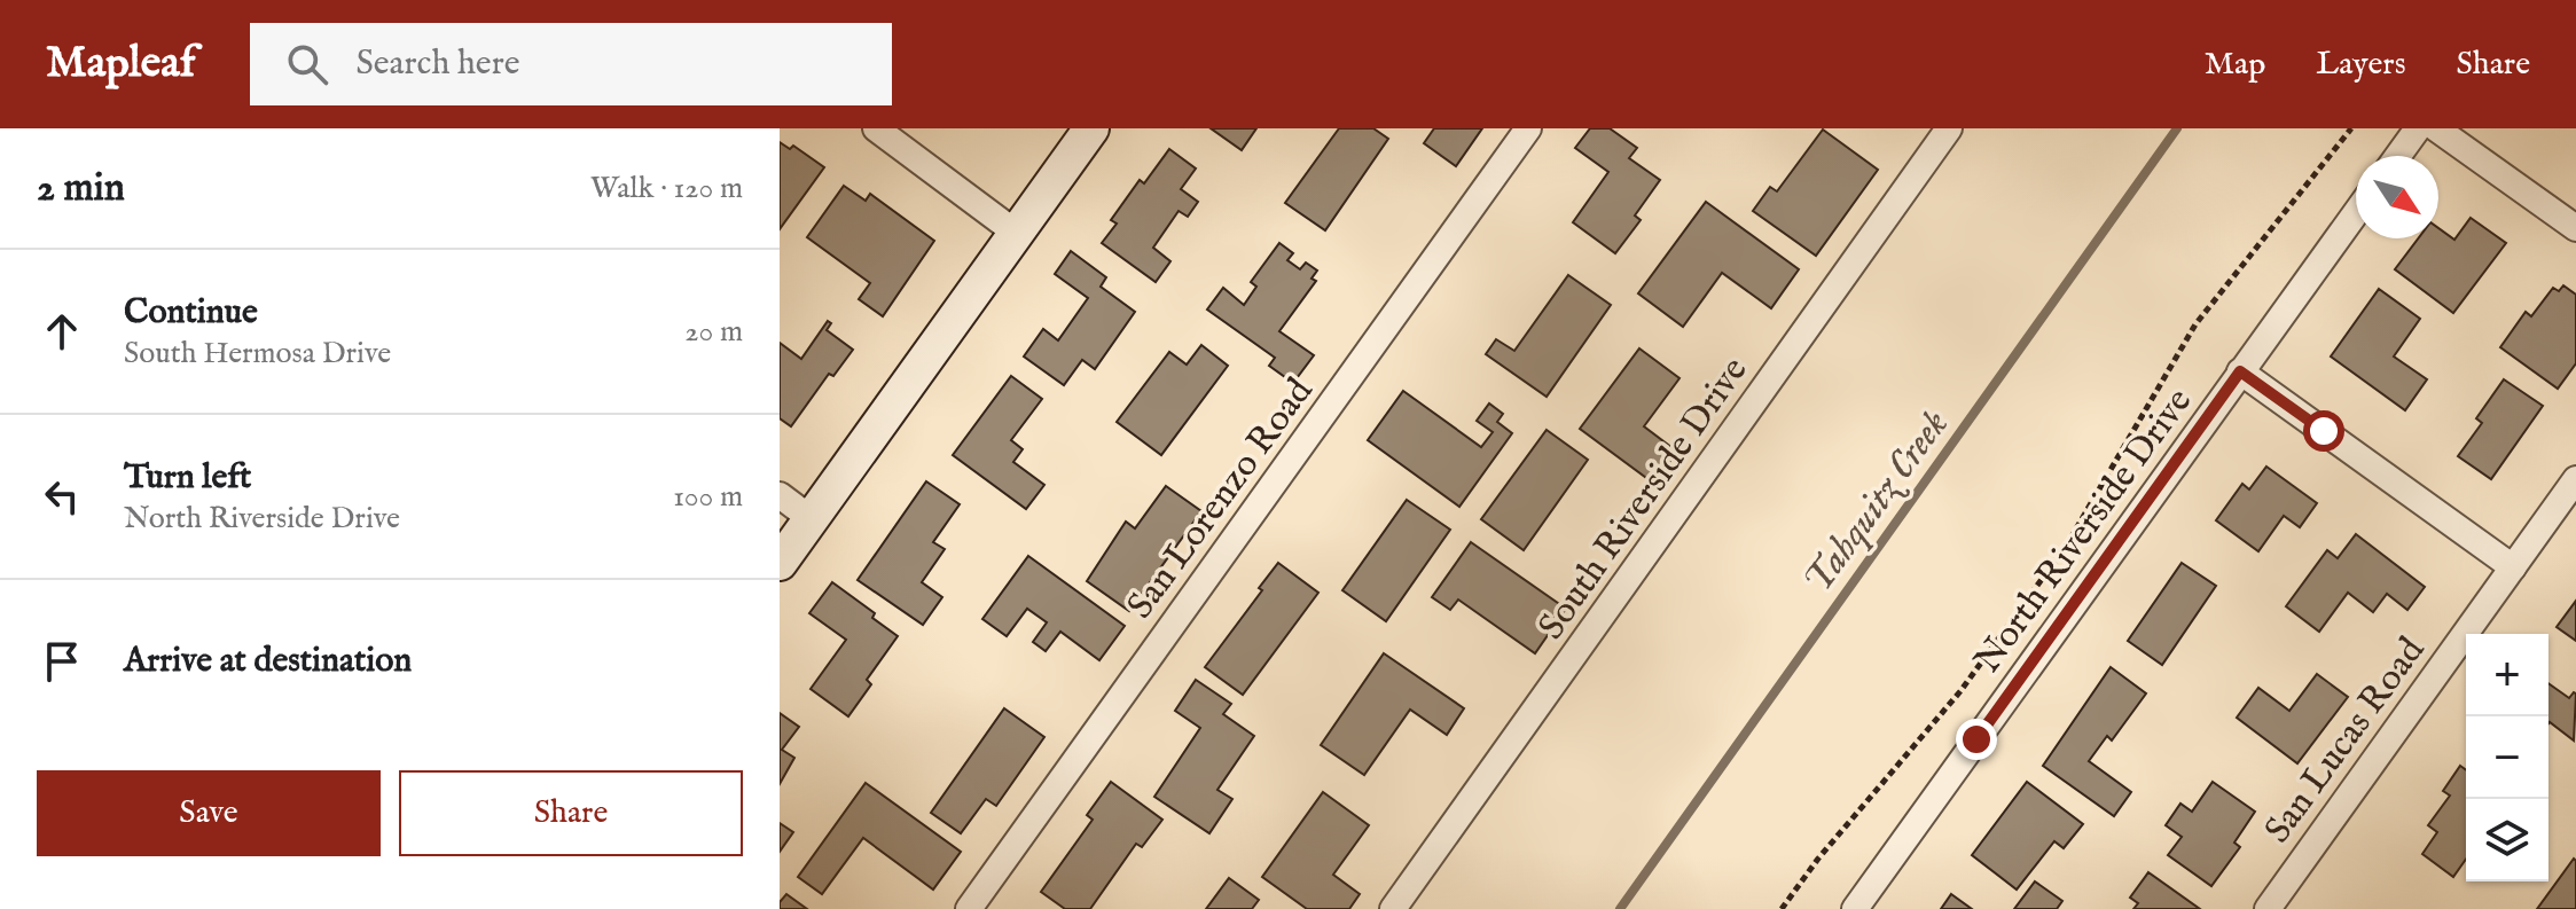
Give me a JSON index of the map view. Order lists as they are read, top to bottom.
{
  "streets": {
    "street": [
      "San Lorenzo Road",
      "South Riverside Drive",
      "North Riverside Drive",
      "San Lucas Road"
    ]
  },
  "water": ["Tahquitz Creek"],
  "north": "bottom right",
  "page": {
    "header": "Mapleaf",
    "search": "Search here",
    "nav": ["Map", "Layers", "Share"],
    "heading": ["2 min", "Walk · 120 m"],
    "list": [
      ["Continue", "South Hermosa Drive", "20 m"],
      ["Turn left", "North Riverside Drive", "100 m"],
      "Arrive at destination"
    ],
    "map_buttons": ["+", "−"],
    "buttons": ["Save", "Share"]
  }
}
